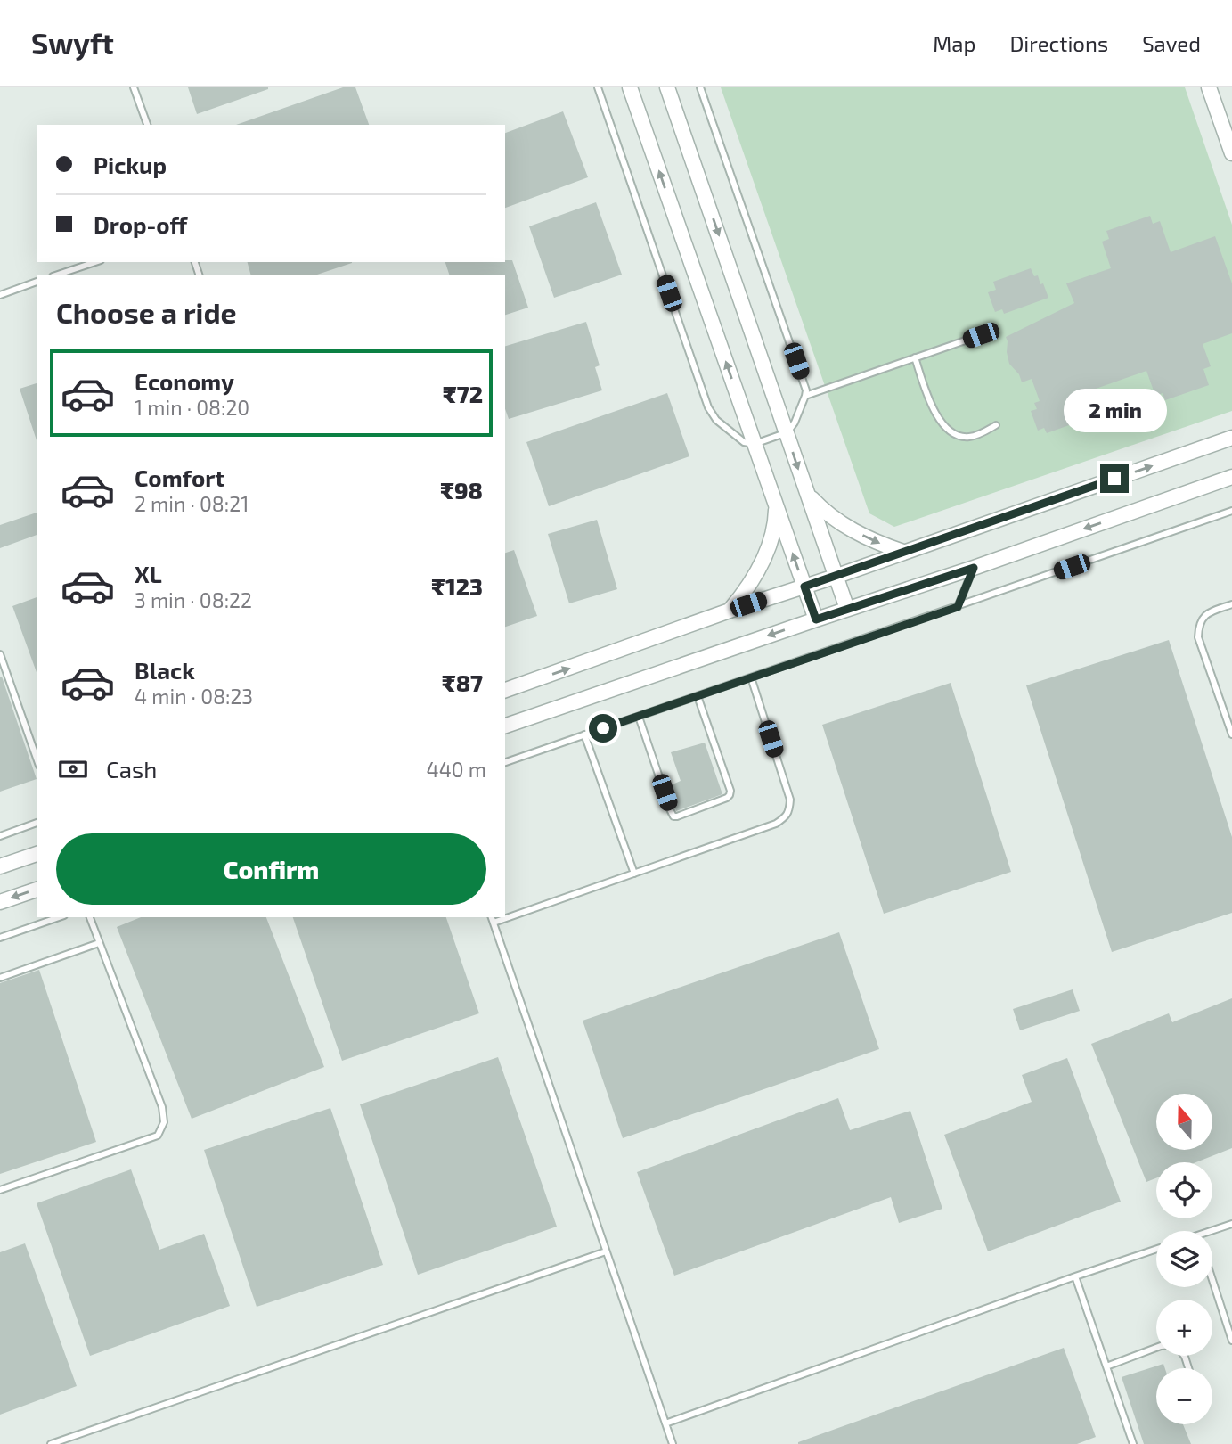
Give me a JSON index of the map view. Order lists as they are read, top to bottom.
{
  "north": "top",
  "page": {
    "header": "Swyft",
    "nav": ["Map", "Directions", "Saved"],
    "banner": ["Pickup", "Drop-off"],
    "heading": "Choose a ride",
    "list": [
      {
        "name": "Economy",
        "note": "1 min · 08:20",
        "value": "₹72"
      },
      {
        "name": "Comfort",
        "note": "2 min · 08:21",
        "value": "₹98"
      },
      {
        "name": "XL",
        "note": "3 min · 08:22",
        "value": "₹123"
      },
      {
        "name": "Black",
        "note": "4 min · 08:23",
        "value": "₹87"
      }
    ],
    "bubble": "2 min",
    "pay": ["Cash", "440 m"],
    "buttons": "Confirm",
    "map_buttons": ["+", "−"]
  }
}
